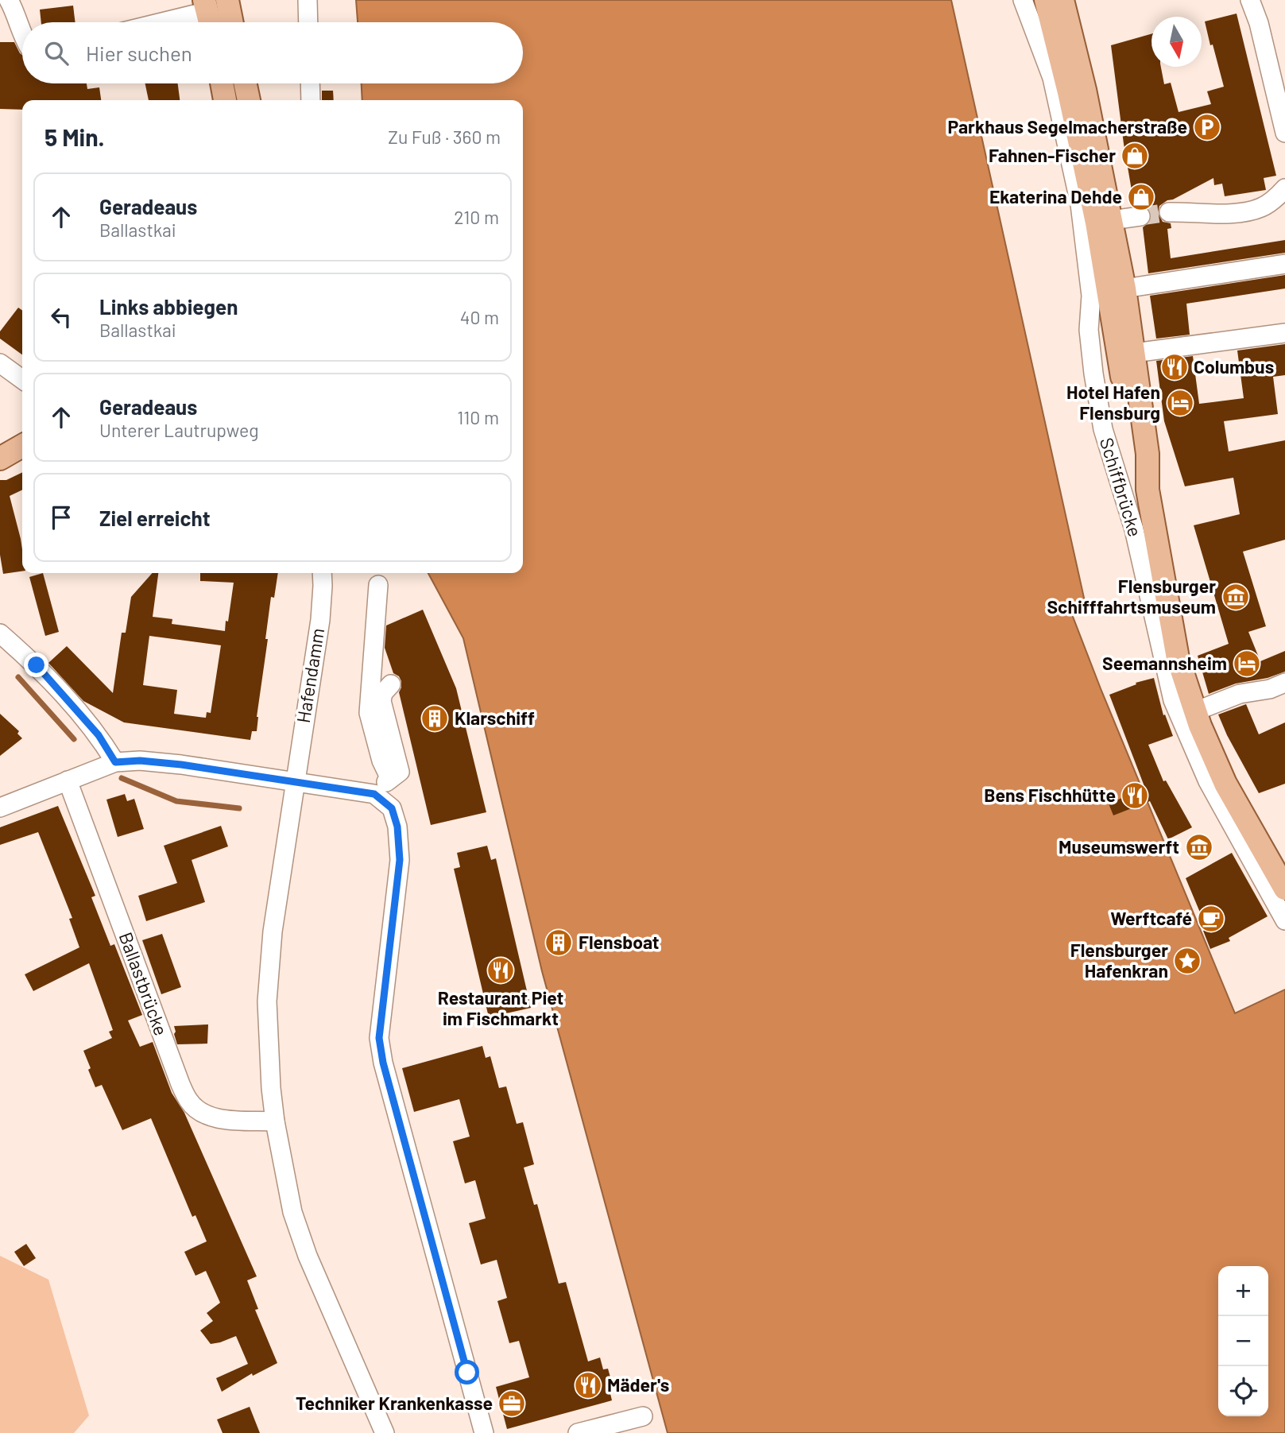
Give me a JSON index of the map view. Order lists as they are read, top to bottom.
{
  "streets": {
    "main road": ["Schiffbrücke"],
    "street": ["Hafendamm", "Ballastbrücke"]
  },
  "places": {
    "parking": ["Parkhaus Segelmacherstraße"],
    "shop": ["Fahnen-Fischer", "Ekaterina Dehde"],
    "restaurant": [
      "Columbus",
      "Bens Fischhütte",
      "Restaurant Piet im Fischmarkt",
      "Mäder's"
    ],
    "hotel": ["Hotel Hafen Flensburg", "Seemannsheim"],
    "museum": ["Flensburger Schifffahrtsmuseum", "Museumswerft"],
    "building": ["Klarschiff", "Flensboat"],
    "cafe": ["Werftcafé"],
    "place": ["Flensburger Hafenkran"],
    "office": ["Techniker Krankenkasse"]
  },
  "north": "bottom",
  "page": {
    "search": "Hier suchen",
    "heading": ["5 Min.", "Zu Fuß · 360 m"],
    "list": [
      ["Geradeaus", "Ballastkai", "210 m"],
      ["Links abbiegen", "Ballastkai", "40 m"],
      ["Geradeaus", "Unterer Lautrupweg", "110 m"],
      "Ziel erreicht"
    ],
    "map_buttons": ["+", "−"]
  }
}
